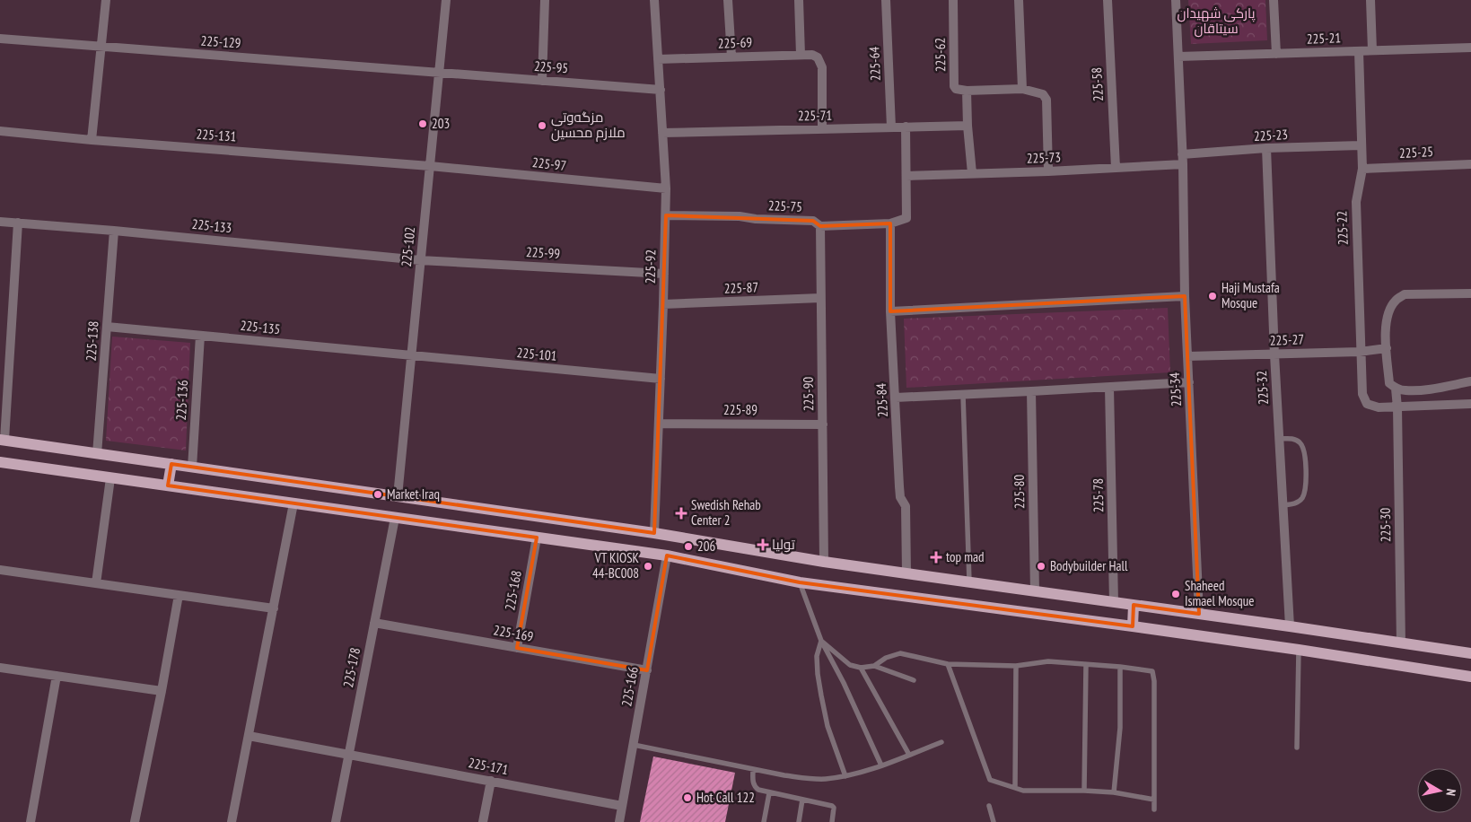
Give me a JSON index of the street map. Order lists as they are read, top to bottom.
{
  "streets": {
    "street": [
      "225-21",
      "225-129",
      "225-69",
      "225-62",
      "225-64",
      "225-95",
      "225-58",
      "225-71",
      "225-131",
      "225-23",
      "225-25",
      "225-73",
      "225-97",
      "225-75",
      "225-133",
      "225-22",
      "225-102",
      "225-99",
      "225-92",
      "225-87",
      "225-135",
      "225-27",
      "225-138",
      "225-101",
      "225-32",
      "225-34",
      "225-90",
      "225-136",
      "225-84",
      "225-89",
      "225-80",
      "225-78",
      "225-30",
      "225-168",
      "225-169",
      "225-178",
      "225-166",
      "225-171"
    ]
  },
  "crossings": [
    ["225-21", "225-22"],
    ["225-21", "225-34"],
    ["225-129", "225-95"],
    ["225-129", "225-102"],
    ["225-69", "225-71"],
    ["225-69", "225-92"],
    ["225-64", "225-71"],
    ["225-95", "225-102"],
    ["225-95", "225-92"],
    ["225-58", "225-73"],
    ["225-71", "225-92"],
    ["225-131", "225-97"],
    ["225-131", "225-102"],
    ["225-23", "225-73"],
    ["225-23", "225-22"],
    ["225-23", "225-32"],
    ["225-23", "225-34"],
    ["225-25", "225-22"],
    ["225-73", "225-75"],
    ["225-73", "225-34"],
    ["225-97", "225-102"],
    ["225-97", "225-92"],
    ["225-75", "225-92"],
    ["225-75", "225-90"],
    ["225-75", "225-84"],
    ["225-133", "225-102"],
    ["225-133", "225-99"],
    ["225-133", "225-138"],
    ["225-22", "225-27"],
    ["225-22", "225-30"],
    ["225-102", "225-99"],
    ["225-102", "225-135"],
    ["225-102", "225-101"],
    ["225-99", "225-92"],
    ["225-92", "225-87"],
    ["225-92", "225-101"],
    ["225-92", "225-89"],
    ["225-87", "225-90"],
    ["225-135", "225-138"],
    ["225-135", "225-101"],
    ["225-135", "225-136"],
    ["225-27", "225-32"],
    ["225-27", "225-34"],
    ["225-27", "225-30"],
    ["225-90", "225-89"],
    ["225-168", "225-169"],
    ["225-169", "225-178"],
    ["225-169", "225-166"],
    ["225-178", "225-171"],
    ["225-166", "225-171"]
  ],
  "parks": ["پارکی شهیدان سیتاقان"],
  "places": {
    "other": [
      "203",
      "مزگه‌وتی ملازم محسین",
      "Haji Mustafa Mosque",
      "Market Iraq",
      "206",
      "VT KIOSK 44-BC008",
      "Bodybuilder Hall",
      "Shaheed Ismael Mosque",
      "Hot Call 122"
    ],
    "health": ["Swedish Rehab Center 2", "تولیا", "top mad"]
  },
  "north": "right"
}
